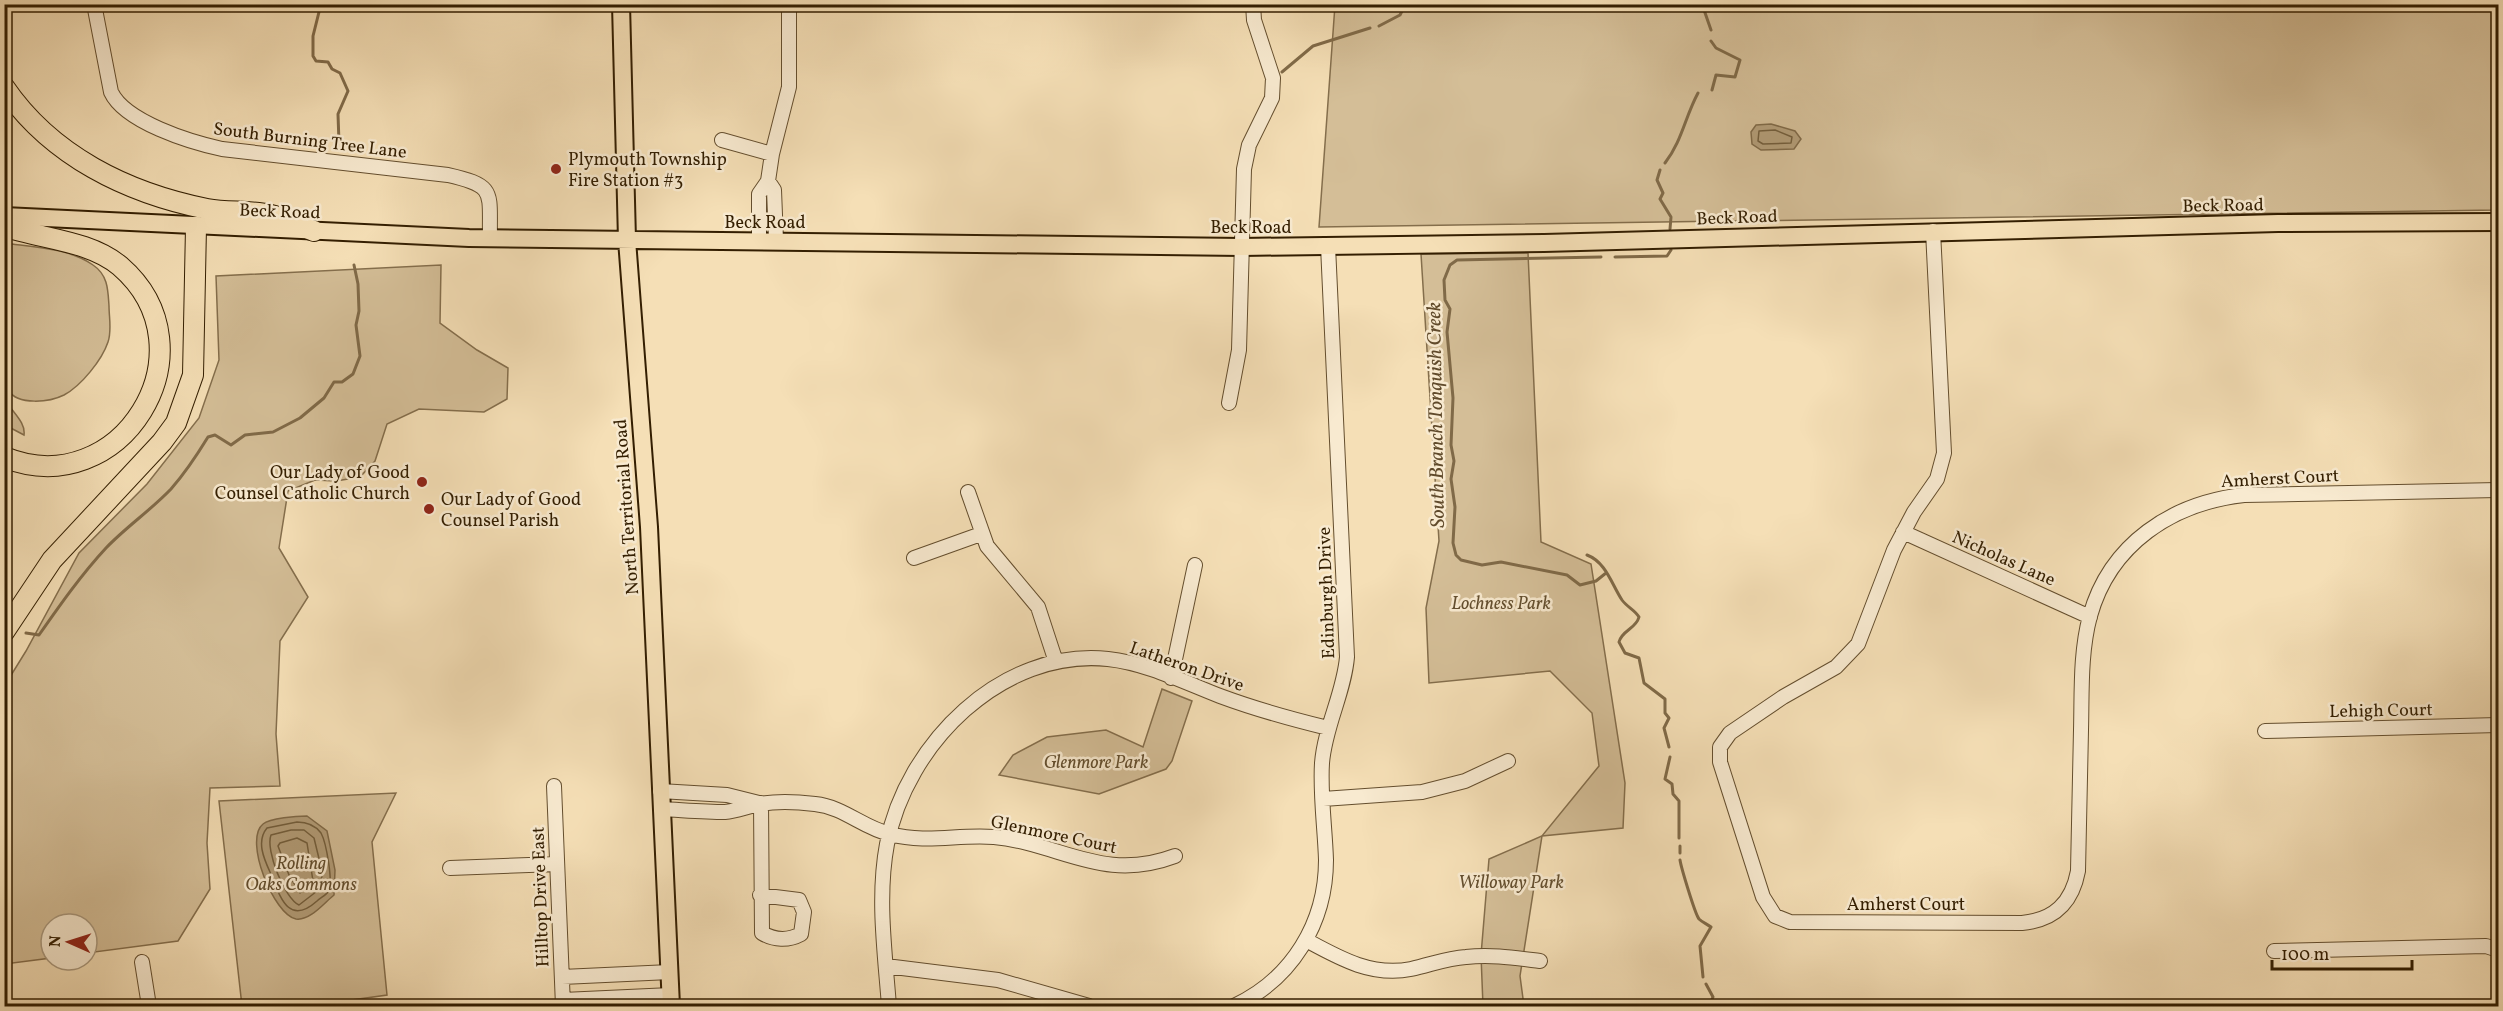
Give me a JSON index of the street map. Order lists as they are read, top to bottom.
{
  "streets": {
    "main road": ["Beck Road", "North Territorial Road"],
    "street": [
      "South Burning Tree Lane",
      "Amherst Court",
      "Nicholas Lane",
      "Edinburgh Drive",
      "Latheron Drive",
      "Lehigh Court",
      "Glenmore Court",
      "Hilltop Drive East"
    ]
  },
  "crossings": [
    ["South Burning Tree Lane", "Beck Road"],
    ["Beck Road", "Amherst Court"],
    ["Beck Road", "North Territorial Road"],
    ["Beck Road", "Edinburgh Drive"],
    ["Amherst Court", "Nicholas Lane"],
    ["Edinburgh Drive", "Latheron Drive"],
    ["Latheron Drive", "Glenmore Court"]
  ],
  "water": ["South Branch Tonquish Creek"],
  "parks": [
    "Lochness Park",
    "Glenmore Park",
    "Rolling Oaks Commons",
    "Willoway Park"
  ],
  "places": ["Plymouth Township Fire Station #3", "Our Lady of Good Counsel Catholic Church", "Our Lady of Good Counsel Parish"],
  "scale_bar": "100 m",
  "north": "left"
}
